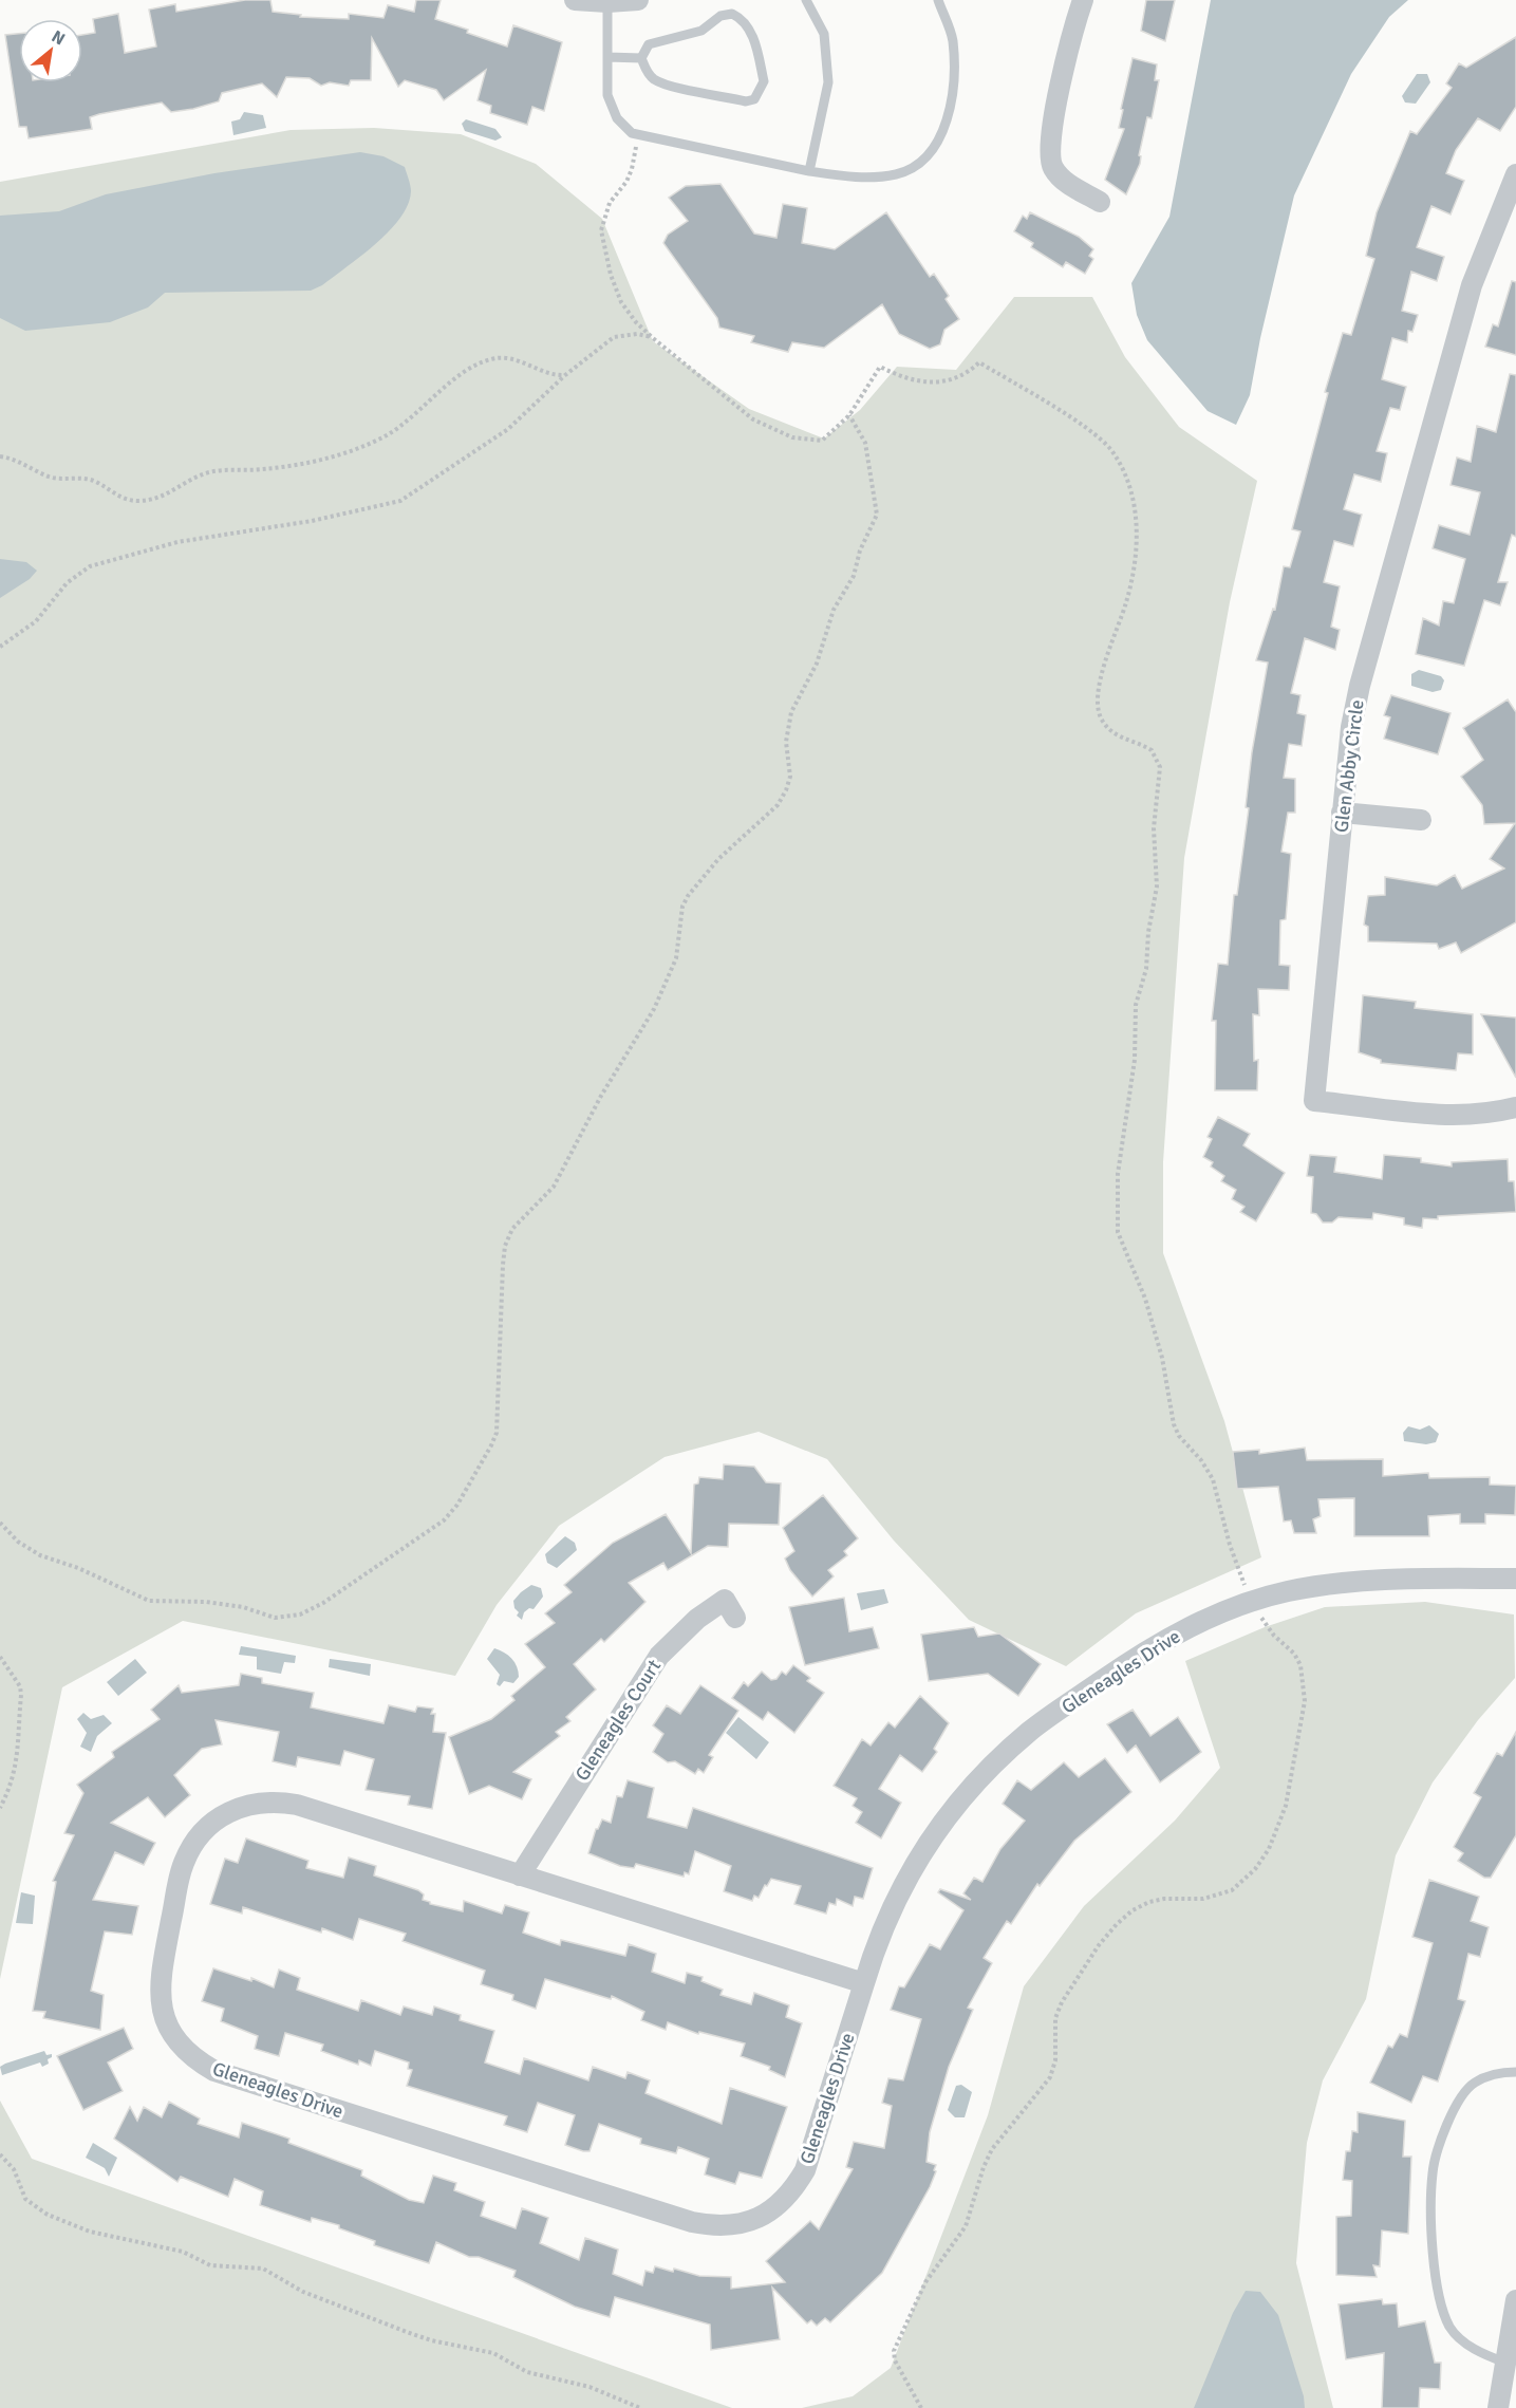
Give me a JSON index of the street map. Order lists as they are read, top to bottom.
{
  "streets": {
    "street": ["Glen Abby Circle", "Gleneagles Drive", "Gleneagles Court"]
  },
  "crossings": [
    ["Gleneagles Drive", "Gleneagles Court"]
  ],
  "north": "top right"
}
